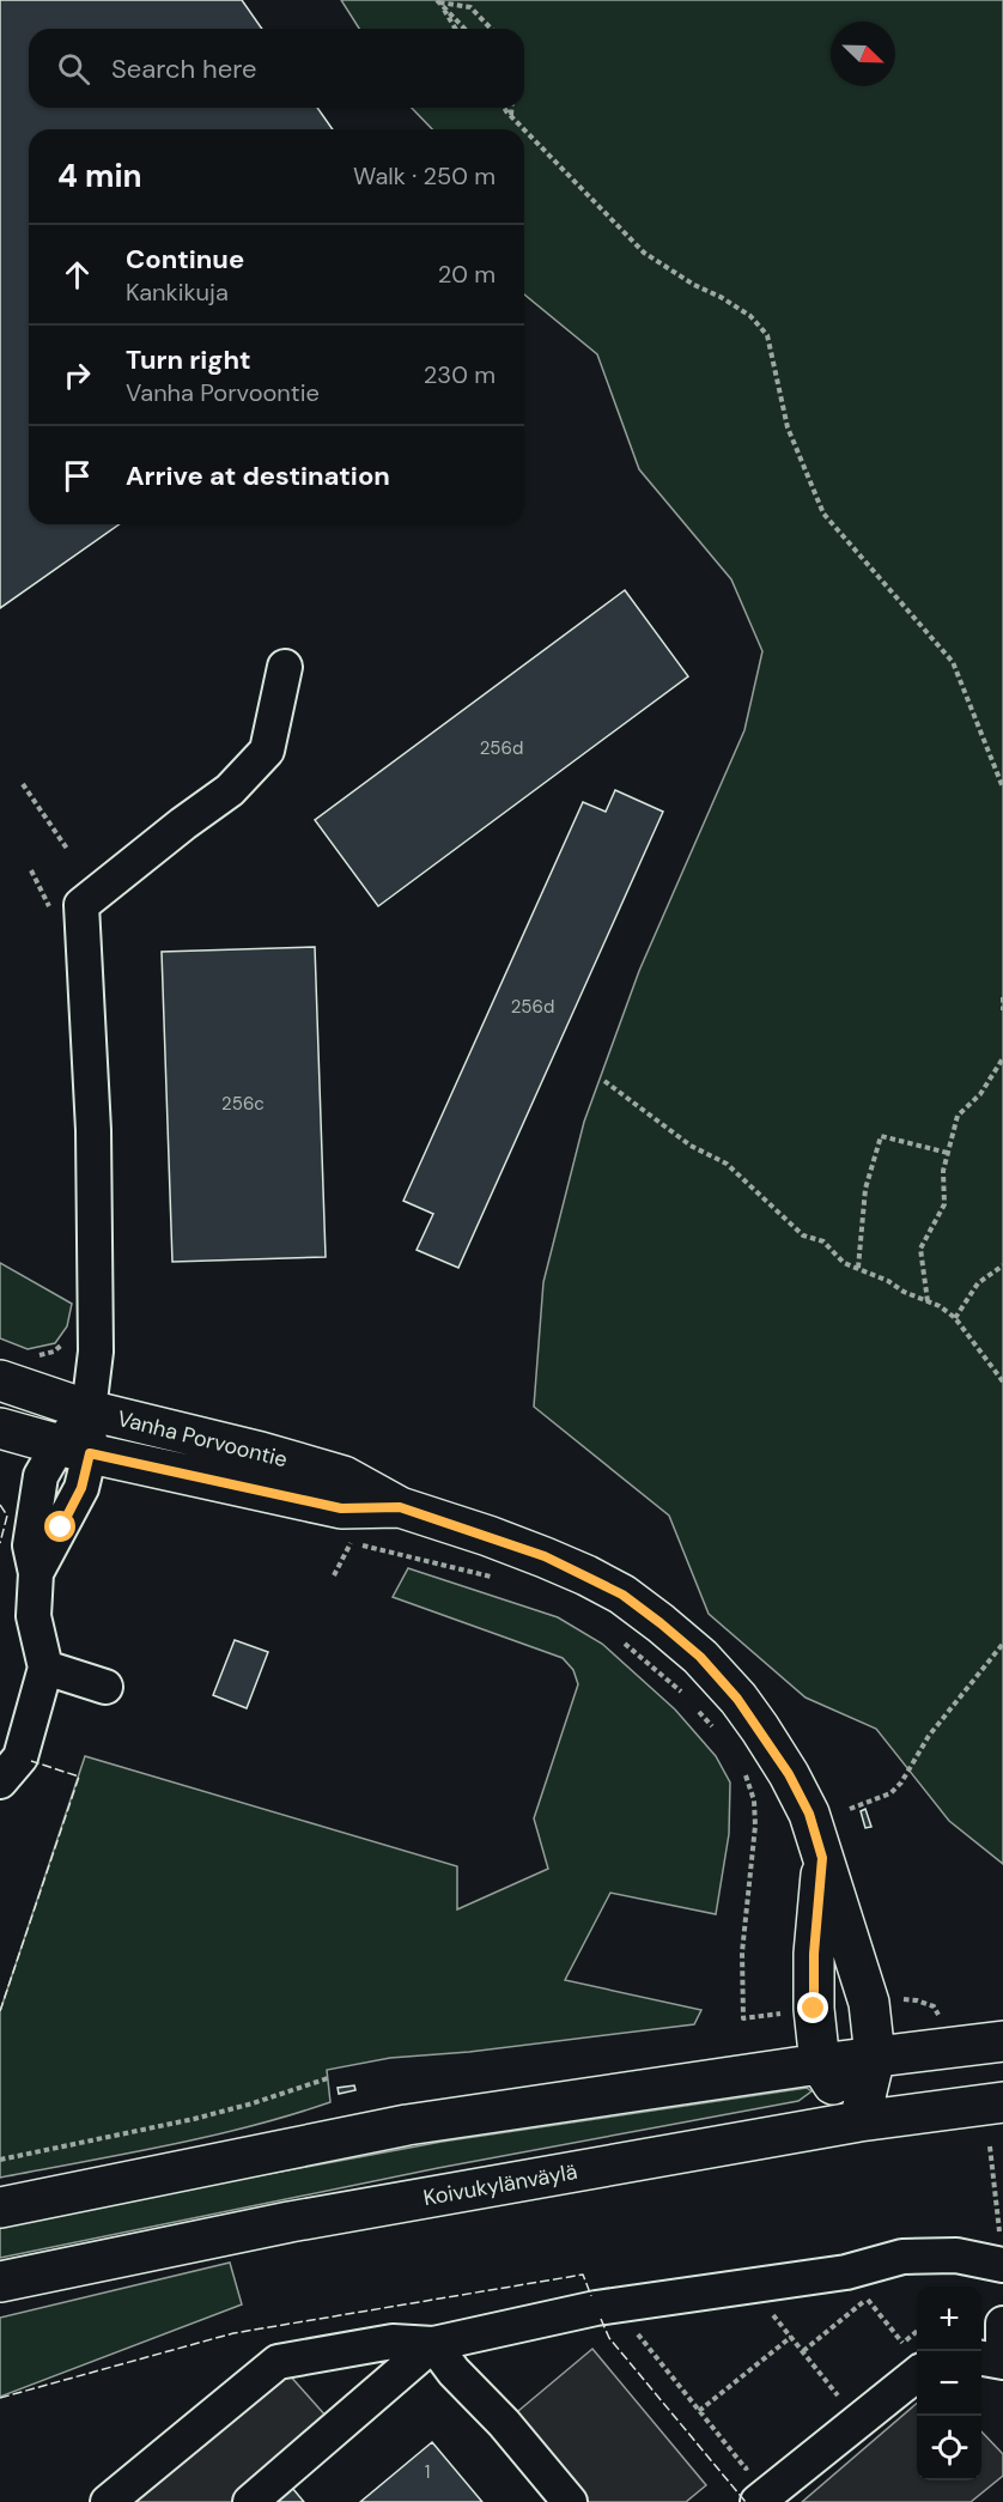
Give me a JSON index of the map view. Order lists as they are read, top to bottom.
{
  "streets": {
    "main road": ["Vanha Porvoontie", "Koivukylänväylä"]
  },
  "crossings": [
    ["Vanha Porvoontie", "Koivukylänväylä"]
  ],
  "house_numbers": [
    "256d",
    "256d",
    "256c",
    "1"
  ],
  "north": "bottom right",
  "page": {
    "search": "Search here",
    "heading": ["4 min", "Walk · 250 m"],
    "list": [
      ["Continue", "Kankikuja", "20 m"],
      ["Turn right", "Vanha Porvoontie", "230 m"],
      "Arrive at destination"
    ],
    "map_buttons": ["+", "−"]
  }
}
